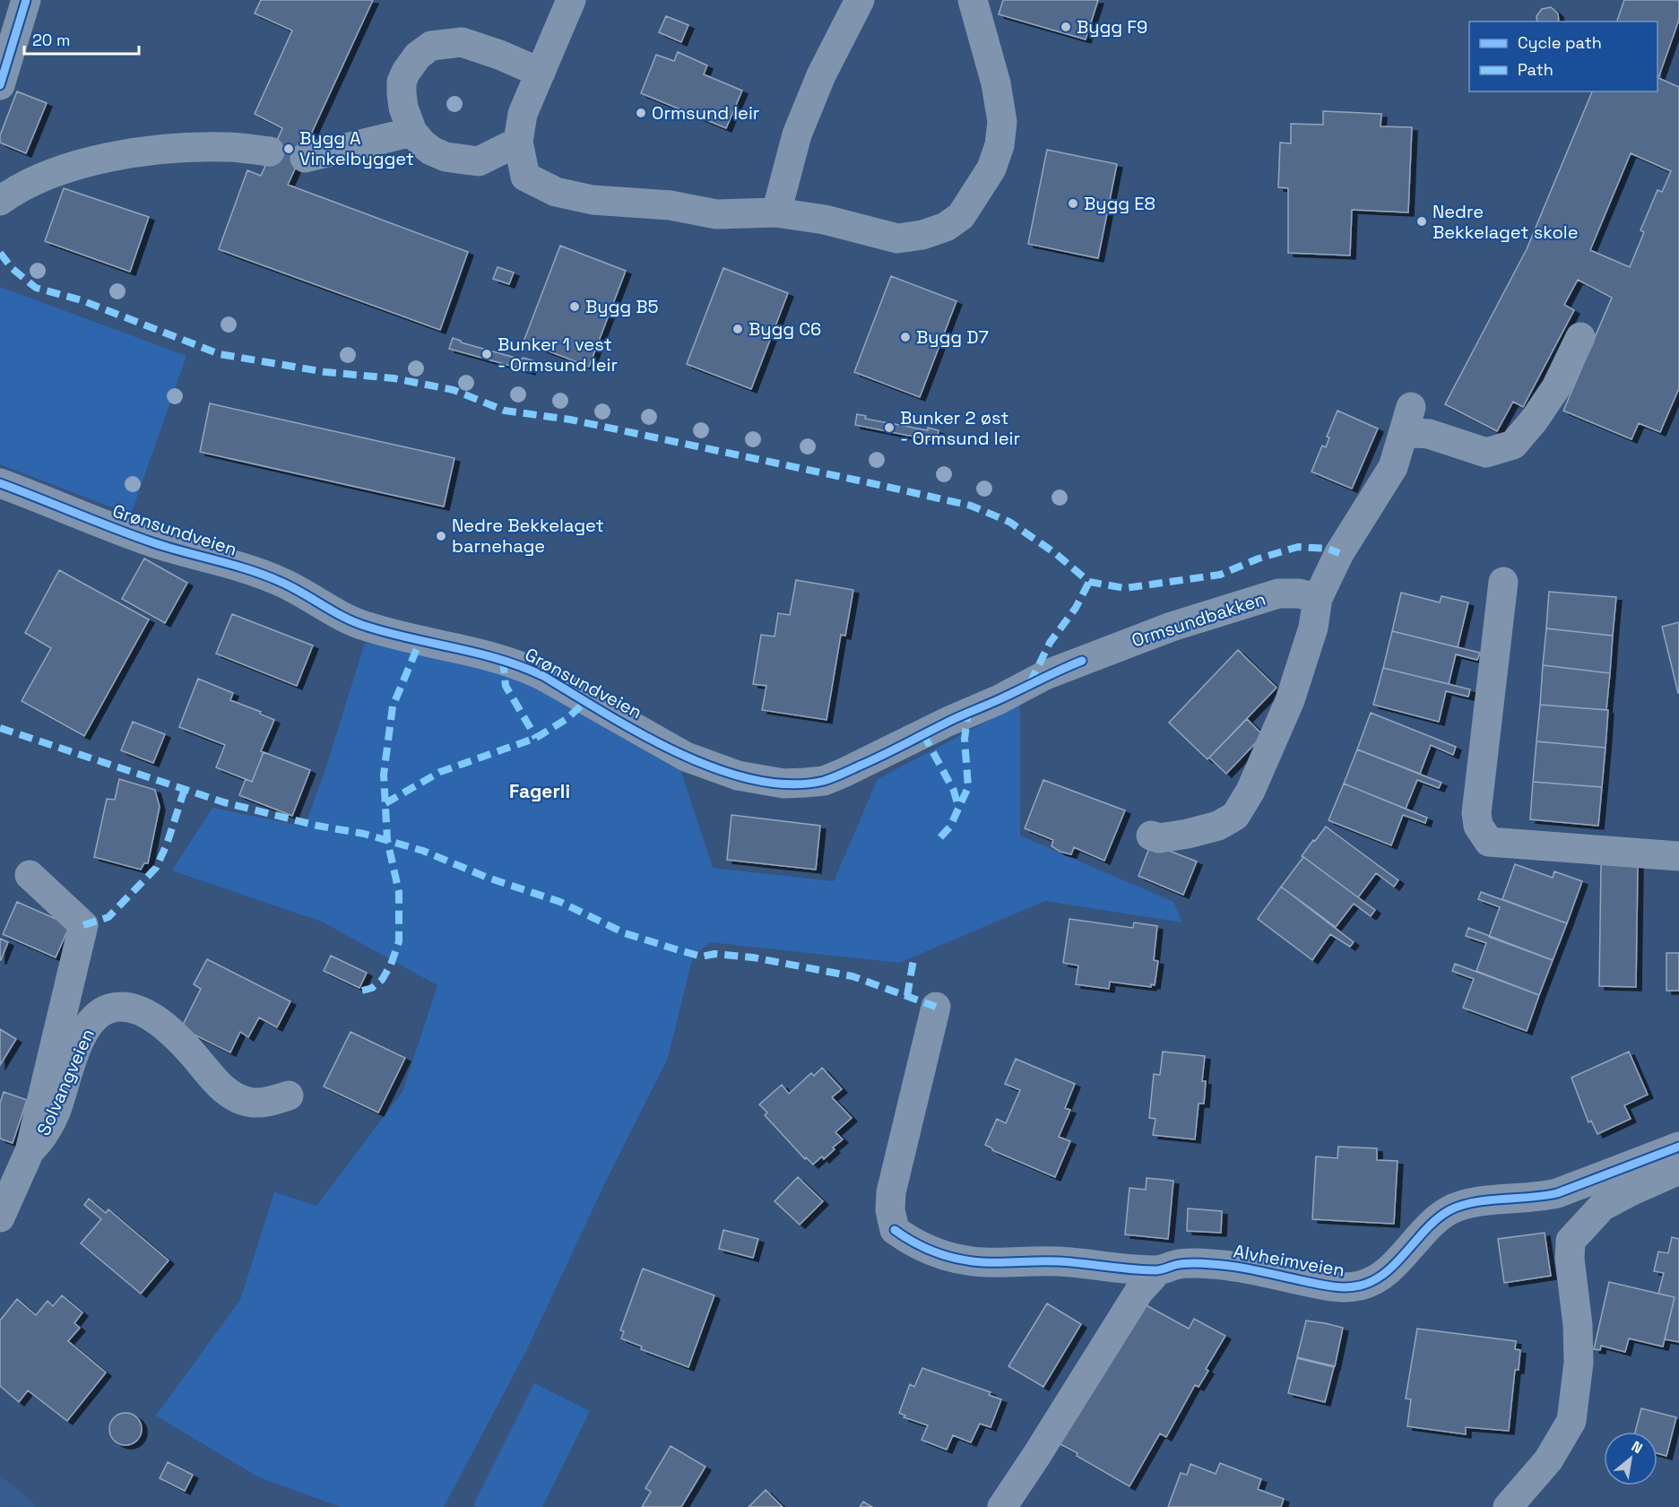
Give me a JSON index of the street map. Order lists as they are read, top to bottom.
{
  "streets": {
    "street": [
      "Grønsundveien",
      "Ormsundbakken",
      "Solvangveien",
      "Alvheimveien"
    ]
  },
  "crossings": [
    ["Grønsundveien", "Ormsundbakken"]
  ],
  "districts": ["Fagerli"],
  "places": [
    "Bygg F9",
    "Ormsund leir",
    "Bygg A Vinkelbygget",
    "Bygg E8",
    "Nedre Bekkelaget skole",
    "Bygg B5",
    "Bygg C6",
    "Bygg D7",
    "Bunker 1 vest - Ormsund leir",
    "Bunker 2 øst - Ormsund leir",
    "Nedre Bekkelaget barnehage"
  ],
  "legend": ["Cycle path", "Path"],
  "scale_bar": "20 m",
  "north": "top right"
}
